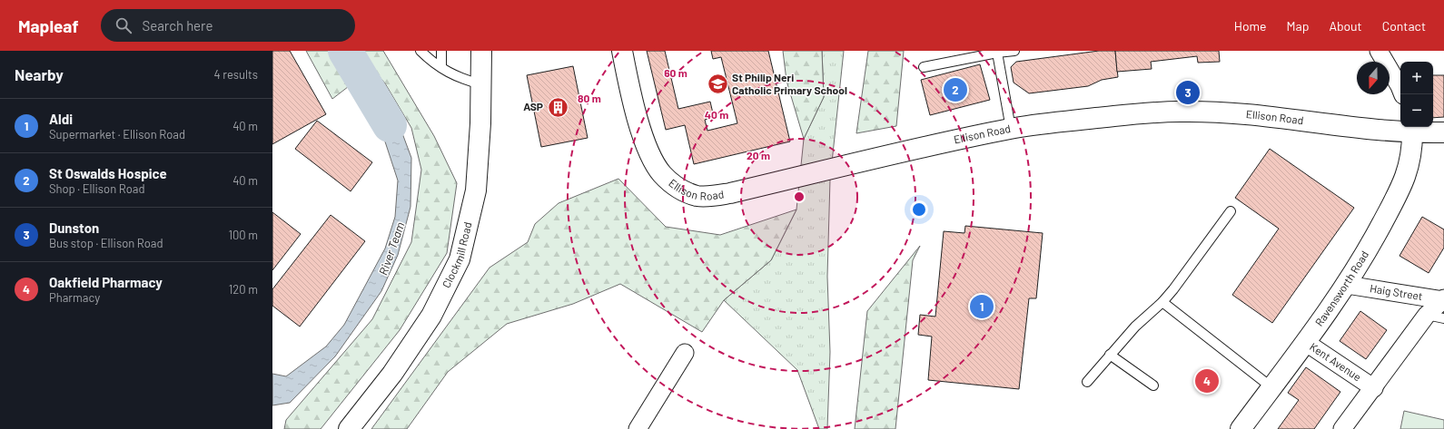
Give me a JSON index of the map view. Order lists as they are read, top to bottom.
{
  "streets": {
    "street": [
      "Ellison Road",
      "Clockmill Road",
      "Ravensworth Road",
      "Haig Street",
      "Kent Avenue"
    ]
  },
  "crossings": [
    ["Ellison Road", "Ravensworth Road"],
    ["Ravensworth Road", "Haig Street"],
    ["Ravensworth Road", "Kent Avenue"]
  ],
  "water": ["River Team"],
  "places": {
    "school or university": ["St Philip Neri Catholic Primary School"],
    "building": ["ASP"]
  },
  "north": "bottom",
  "page": {
    "header": "Mapleaf",
    "search": "Search here",
    "nav": [
      "Home",
      "Map",
      "About",
      "Contact"
    ],
    "heading": ["Nearby", "4 results"],
    "map_buttons": ["+", "−"],
    "pins": [
      "2",
      "3",
      "1",
      "4"
    ],
    "list": [
      {
        "mark": "1",
        "name": "Aldi",
        "note": "Supermarket · Ellison Road",
        "value": "40 m"
      },
      {
        "mark": "2",
        "name": "St Oswalds Hospice",
        "note": "Shop · Ellison Road",
        "value": "40 m"
      },
      {
        "mark": "3",
        "name": "Dunston",
        "note": "Bus stop · Ellison Road",
        "value": "100 m"
      },
      {
        "mark": "4",
        "name": "Oakfield Pharmacy",
        "note": "Pharmacy",
        "value": "120 m"
      }
    ]
  },
  "rings": [
    "60 m",
    "80 m",
    "40 m",
    "20 m"
  ]
}
